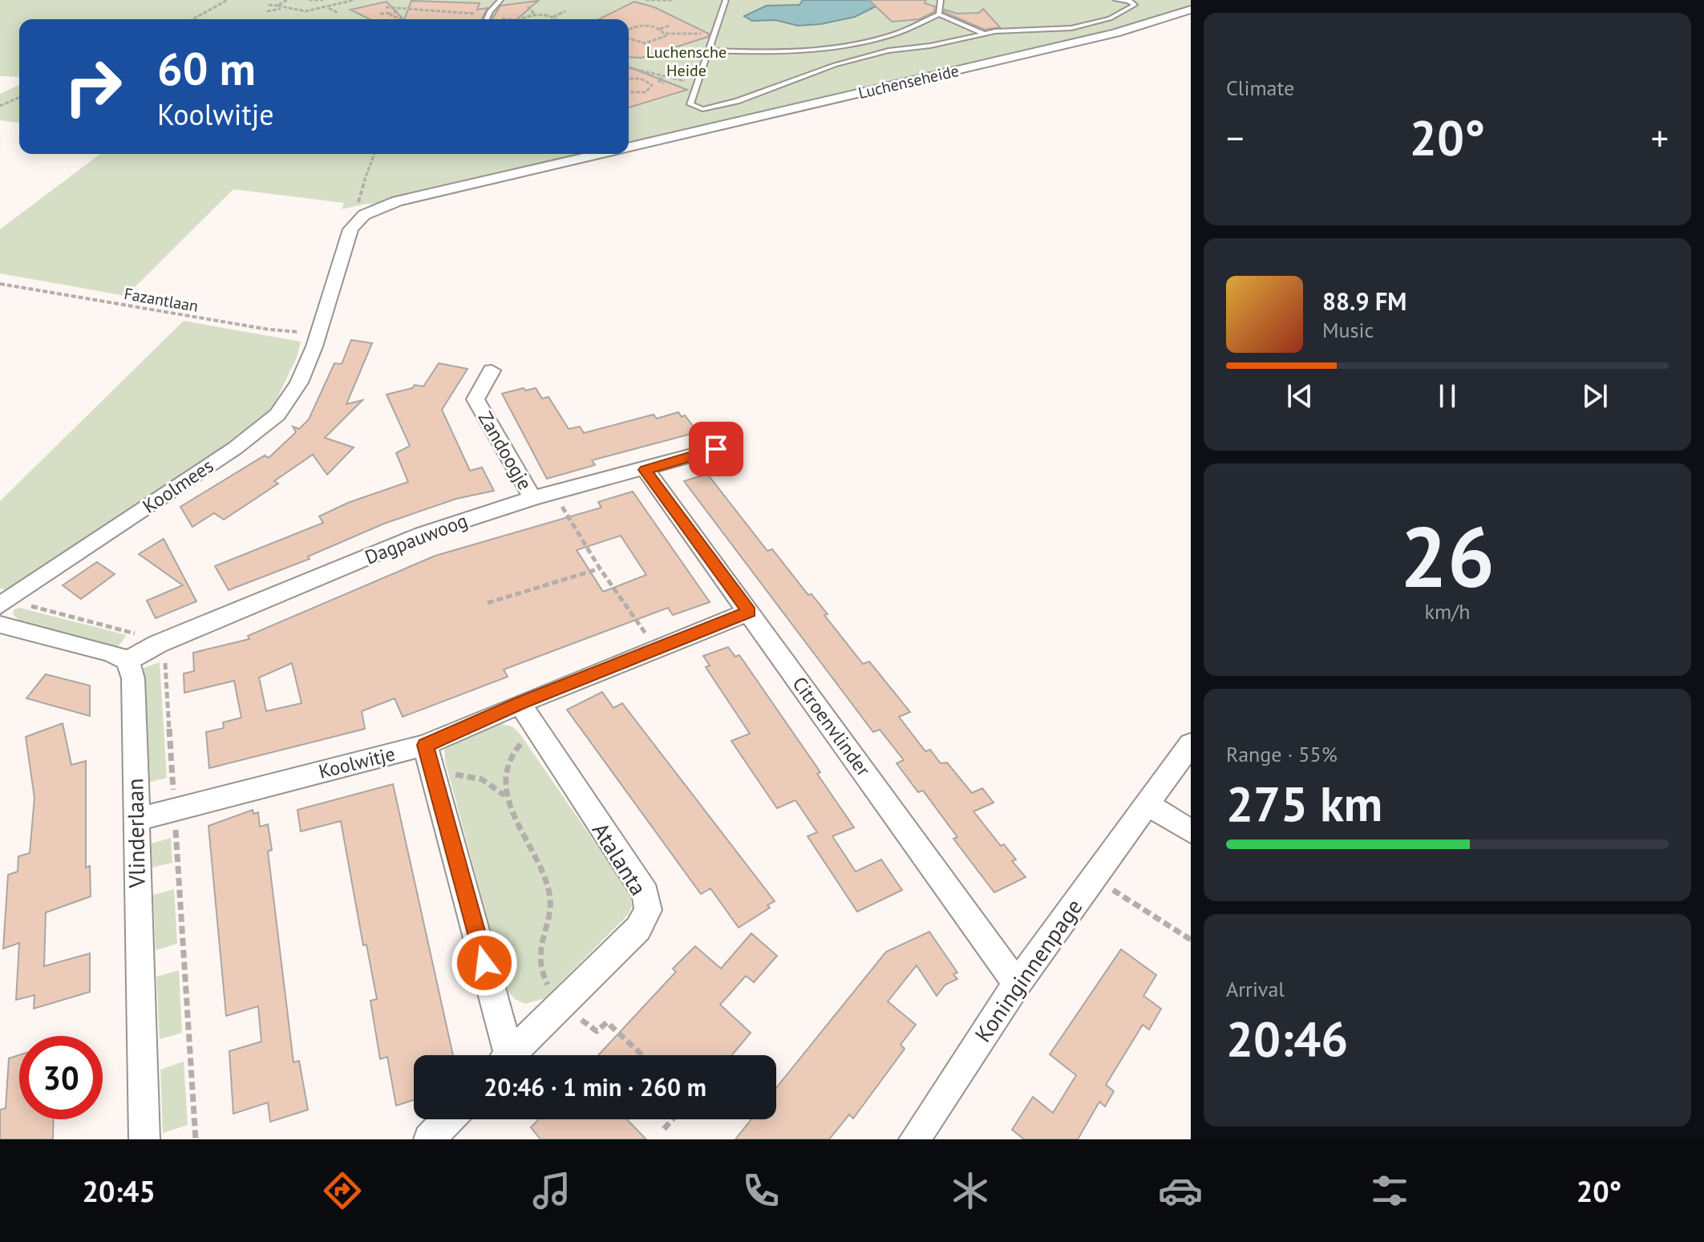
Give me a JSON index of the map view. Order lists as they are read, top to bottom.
{
  "streets": {
    "street": [
      "Luchenseheide",
      "Zandoogje",
      "Koolmees",
      "Dagpauwoog",
      "Citroenvlinder",
      "Koolwitje",
      "Vlinderlaan",
      "Atalanta",
      "Koninginnenpage"
    ],
    "path": ["Fazantlaan"]
  },
  "crossings": [
    ["Fazantlaan", "Koolmees"],
    ["Zandoogje", "Dagpauwoog"],
    ["Dagpauwoog", "Citroenvlinder"],
    ["Dagpauwoog", "Vlinderlaan"],
    ["Citroenvlinder", "Koolwitje"],
    ["Citroenvlinder", "Koninginnenpage"],
    ["Koolwitje", "Vlinderlaan"],
    ["Koolwitje", "Atalanta"]
  ],
  "parks": ["Luchensche Heide"],
  "page": {
    "tile": [
      "Climate",
      ["26", "km/h"],
      ["Range · 55%", "275 km"],
      ["Arrival", "20:46"]
    ],
    "turn": ["60 m", "Koolwitje"],
    "heat": ["−", "20°", "+"],
    "song": ["88.9 FM", "Music"],
    "limit": "30",
    "trip": "20:46 · 1 min · 260 m",
    "tabs": ["20:45", "20°"]
  }
}
